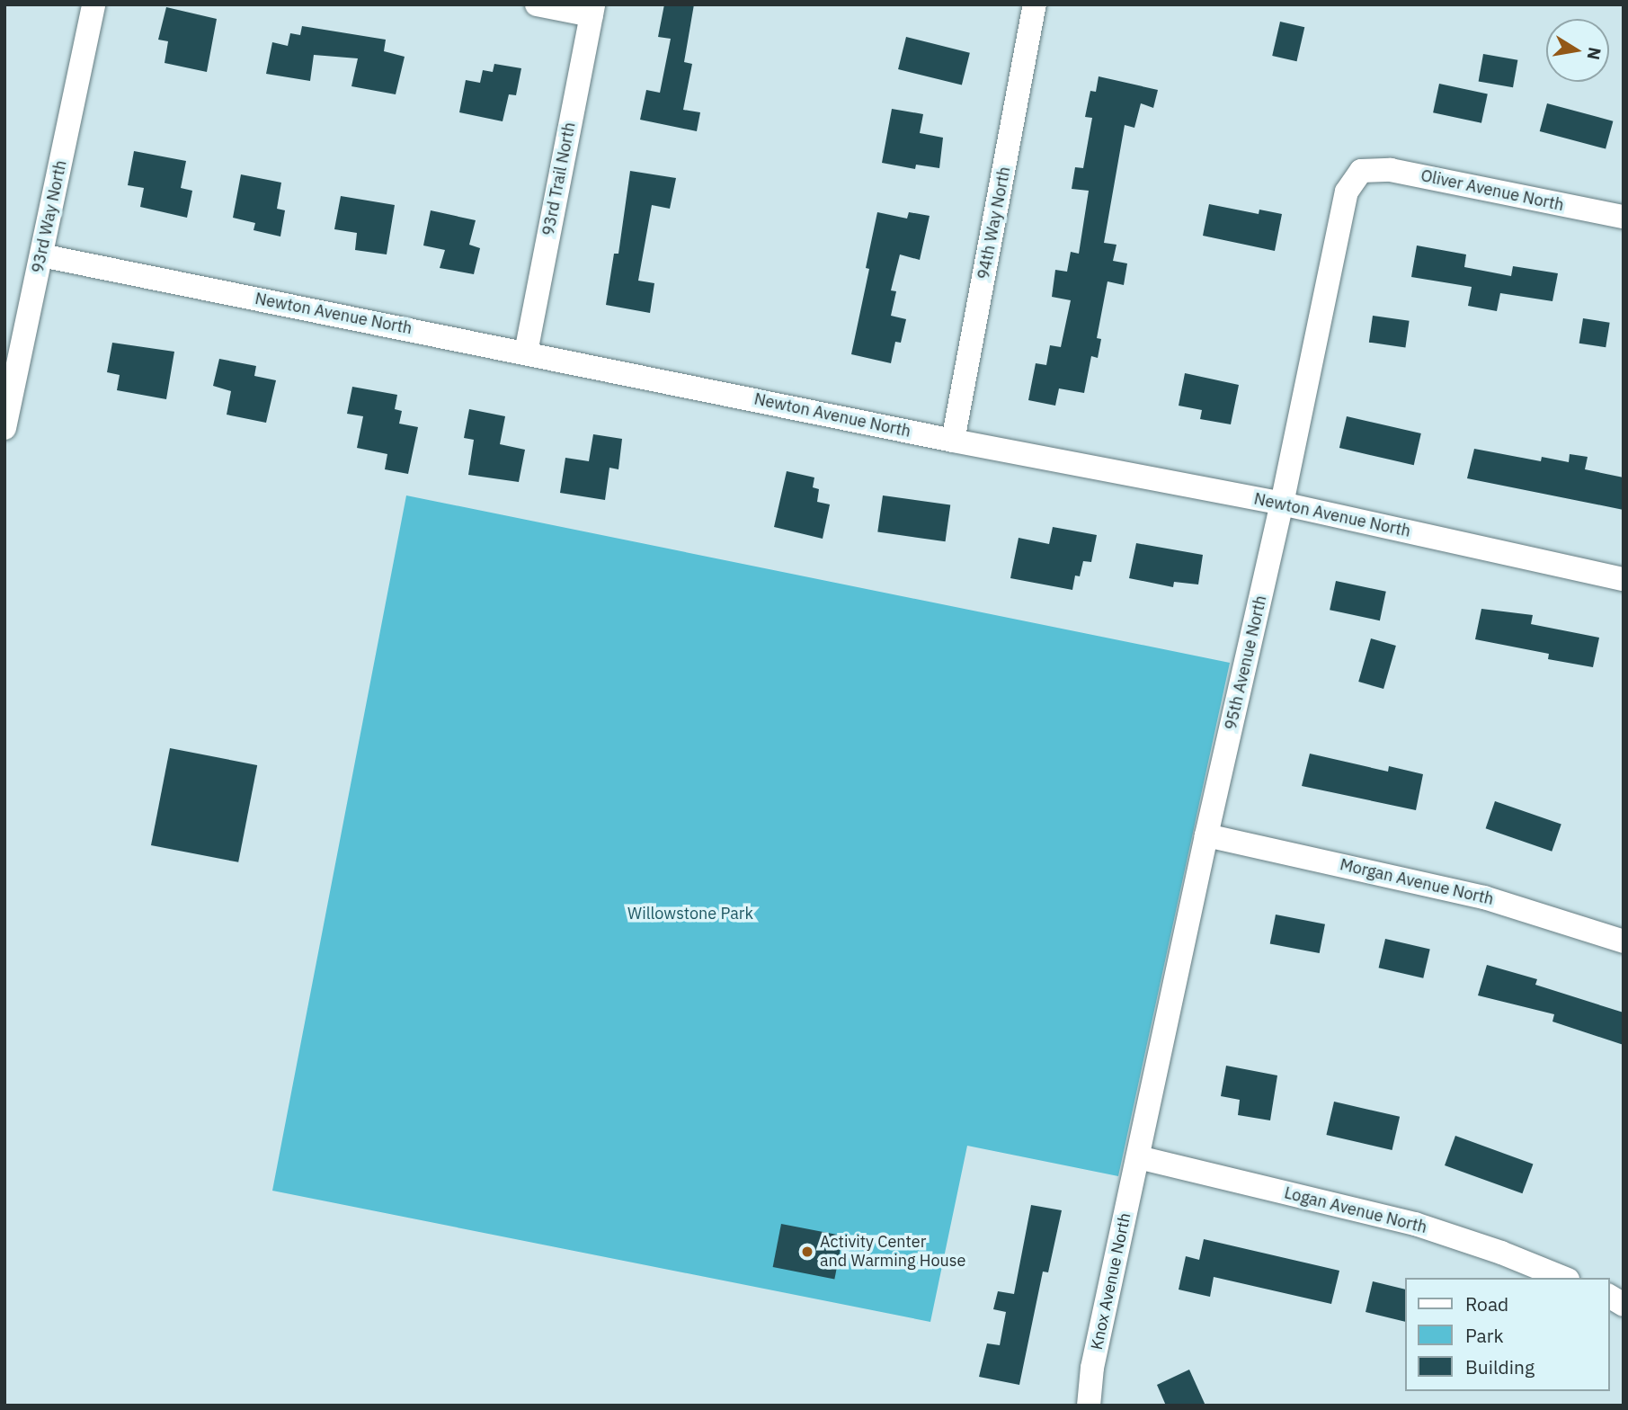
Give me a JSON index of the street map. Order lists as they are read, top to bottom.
{
  "streets": {
    "street": [
      "93rd Trail North",
      "Oliver Avenue North",
      "93rd Way North",
      "94th Way North",
      "Newton Avenue North",
      "95th Avenue North",
      "Morgan Avenue North",
      "Logan Avenue North",
      "Knox Avenue North"
    ]
  },
  "crossings": [
    ["93rd Trail North", "Newton Avenue North"],
    ["Oliver Avenue North", "95th Avenue North"],
    ["93rd Way North", "Newton Avenue North"],
    ["94th Way North", "Newton Avenue North"],
    ["Newton Avenue North", "95th Avenue North"],
    ["95th Avenue North", "Morgan Avenue North"],
    ["95th Avenue North", "Logan Avenue North"],
    ["95th Avenue North", "Knox Avenue North"],
    ["Logan Avenue North", "Knox Avenue North"]
  ],
  "parks": ["Willowstone Park"],
  "places": ["Activity Center and Warming House"],
  "legend": ["Road", "Park", "Building"],
  "north": "right"
}
